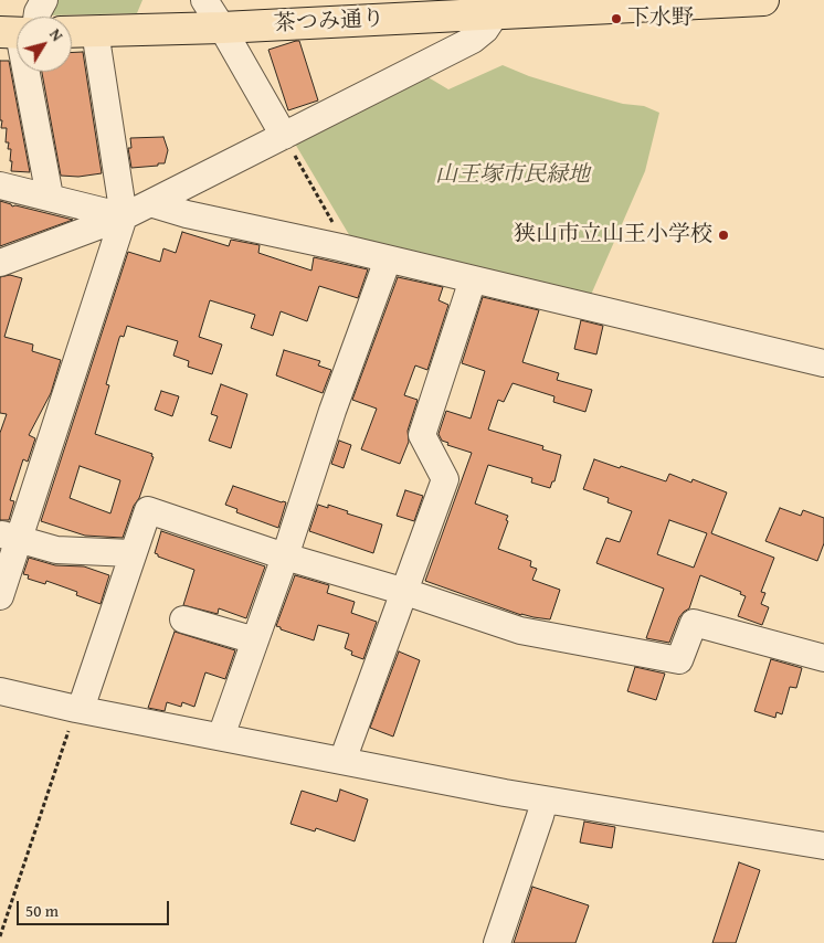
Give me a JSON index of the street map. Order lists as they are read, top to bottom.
{
  "streets": {
    "main road": ["茶つみ通り"]
  },
  "parks": ["山王塚市民緑地"],
  "places": ["下水野", "狭山市立山王小学校"],
  "scale_bar": "50 m",
  "north": "top right"
}
